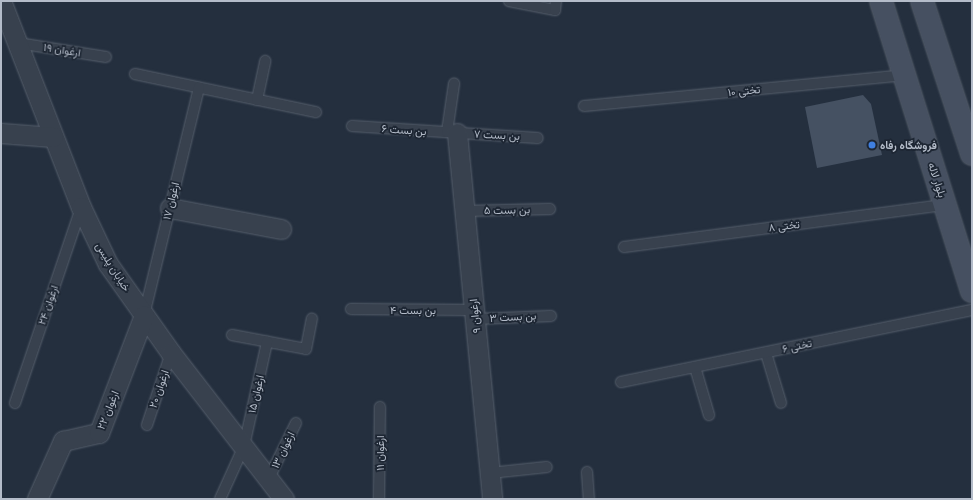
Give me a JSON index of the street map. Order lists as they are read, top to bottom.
{
  "streets": {
    "street": [
      "بلوار لاله",
      "خیابان پلیس",
      "ارغوان ۹",
      "ارغوان ۲۲"
    ],
    "lane": [
      "ارغوان ۱۹",
      "تختی ۱۰",
      "بن بست ۶",
      "بن بست ۷",
      "ارغوان ۱۷",
      "بن بست ۵",
      "تختی ۸",
      "ارغوان ۲۴",
      "بن بست ۴",
      "بن بست ۳",
      "تختی ۶",
      "ارغوان ۲۰",
      "ارغوان ۱۵",
      "ارغوان ۱۳",
      "ارغوان ۱۱"
    ]
  },
  "crossings": [
    ["ارغوان ۱۹", "خیابان پلیس"],
    ["تختی ۱۰", "بلوار لاله"],
    ["بن بست ۶", "بن بست ۷"],
    ["بن بست ۶", "ارغوان ۹"],
    ["بن بست ۷", "ارغوان ۹"],
    ["بلوار لاله", "تختی ۸"],
    ["ارغوان ۱۷", "خیابان پلیس"],
    ["ارغوان ۱۷", "ارغوان ۲۲"],
    ["بن بست ۵", "ارغوان ۹"],
    ["خیابان پلیس", "ارغوان ۲۴"],
    ["خیابان پلیس", "ارغوان ۲۰"],
    ["خیابان پلیس", "ارغوان ۱۵"],
    ["خیابان پلیس", "ارغوان ۲۲"],
    ["خیابان پلیس", "ارغوان ۱۳"],
    ["بن بست ۴", "ارغوان ۹"],
    ["بن بست ۴", "بن بست ۳"],
    ["ارغوان ۹", "بن بست ۳"]
  ],
  "places": ["فروشگاه رفاه"]
}
